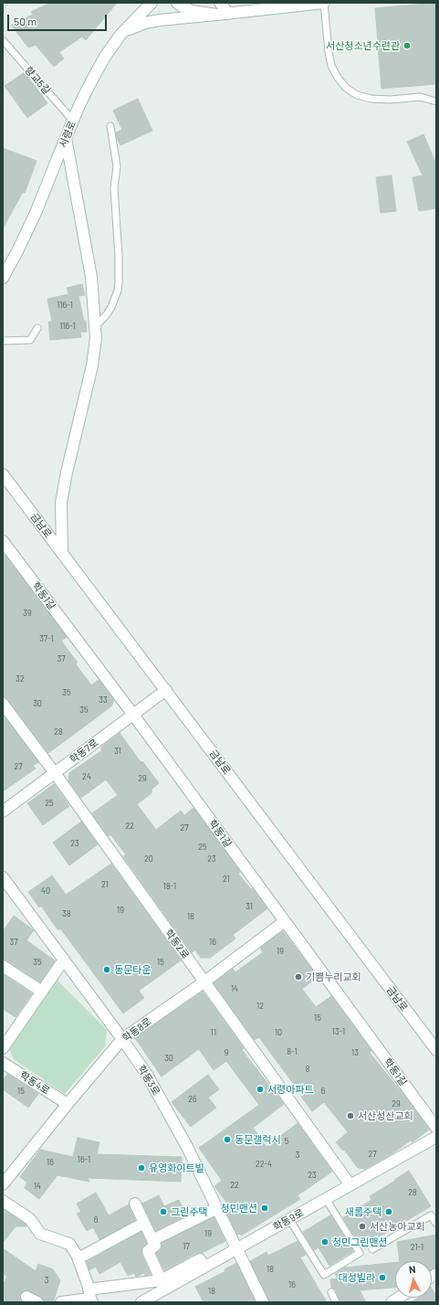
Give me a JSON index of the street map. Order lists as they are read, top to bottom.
{
  "streets": {
    "street": [
      "서령로",
      "금남로",
      "학동1길",
      "학동7로",
      "학동2로",
      "학동8로",
      "학동3로",
      "학동4로",
      "학동9로"
    ],
    "lane": ["향교5길"]
  },
  "crossings": [
    ["향교5길", "서령로"],
    ["금남로", "학동7로"],
    ["학동1길", "학동7로"],
    ["학동1길", "학동8로"],
    ["학동7로", "학동2로"],
    ["학동2로", "학동8로"],
    ["학동2로", "학동9로"],
    ["학동8로", "학동3로"],
    ["학동8로", "학동4로"],
    ["학동3로", "학동9로"]
  ],
  "places": [
    "서산청소년수련관",
    "동문타운",
    "기쁨누리교회",
    "서령아파트",
    "서산성산교회",
    "동문갤럭시",
    "유영화이트빌",
    "청민맨션",
    "그린주택",
    "새롬주택",
    "서산농아교회",
    "청민그린맨션",
    "대성빌라"
  ],
  "house_numbers": [
    "116-1",
    "116-1",
    "39",
    "37-1",
    "37",
    "32",
    "35",
    "33",
    "30",
    "35",
    "28",
    "31",
    "27",
    "24",
    "29",
    "25",
    "22",
    "27",
    "23",
    "25",
    "20",
    "23",
    "21",
    "21",
    "18-1",
    "40",
    "31",
    "19",
    "38",
    "18",
    "37",
    "16",
    "19",
    "35",
    "15",
    "14",
    "12",
    "15",
    "13-1",
    "11",
    "10",
    "8-1",
    "9",
    "13",
    "30",
    "8",
    "15",
    "6",
    "26",
    "29",
    "5",
    "27",
    "3",
    "16-1",
    "16",
    "22-4",
    "23",
    "22",
    "14",
    "28",
    "6",
    "19",
    "17",
    "21-1",
    "18",
    "3",
    "16",
    "18"
  ],
  "scale_bar": "50 m",
  "north": "top"
}
